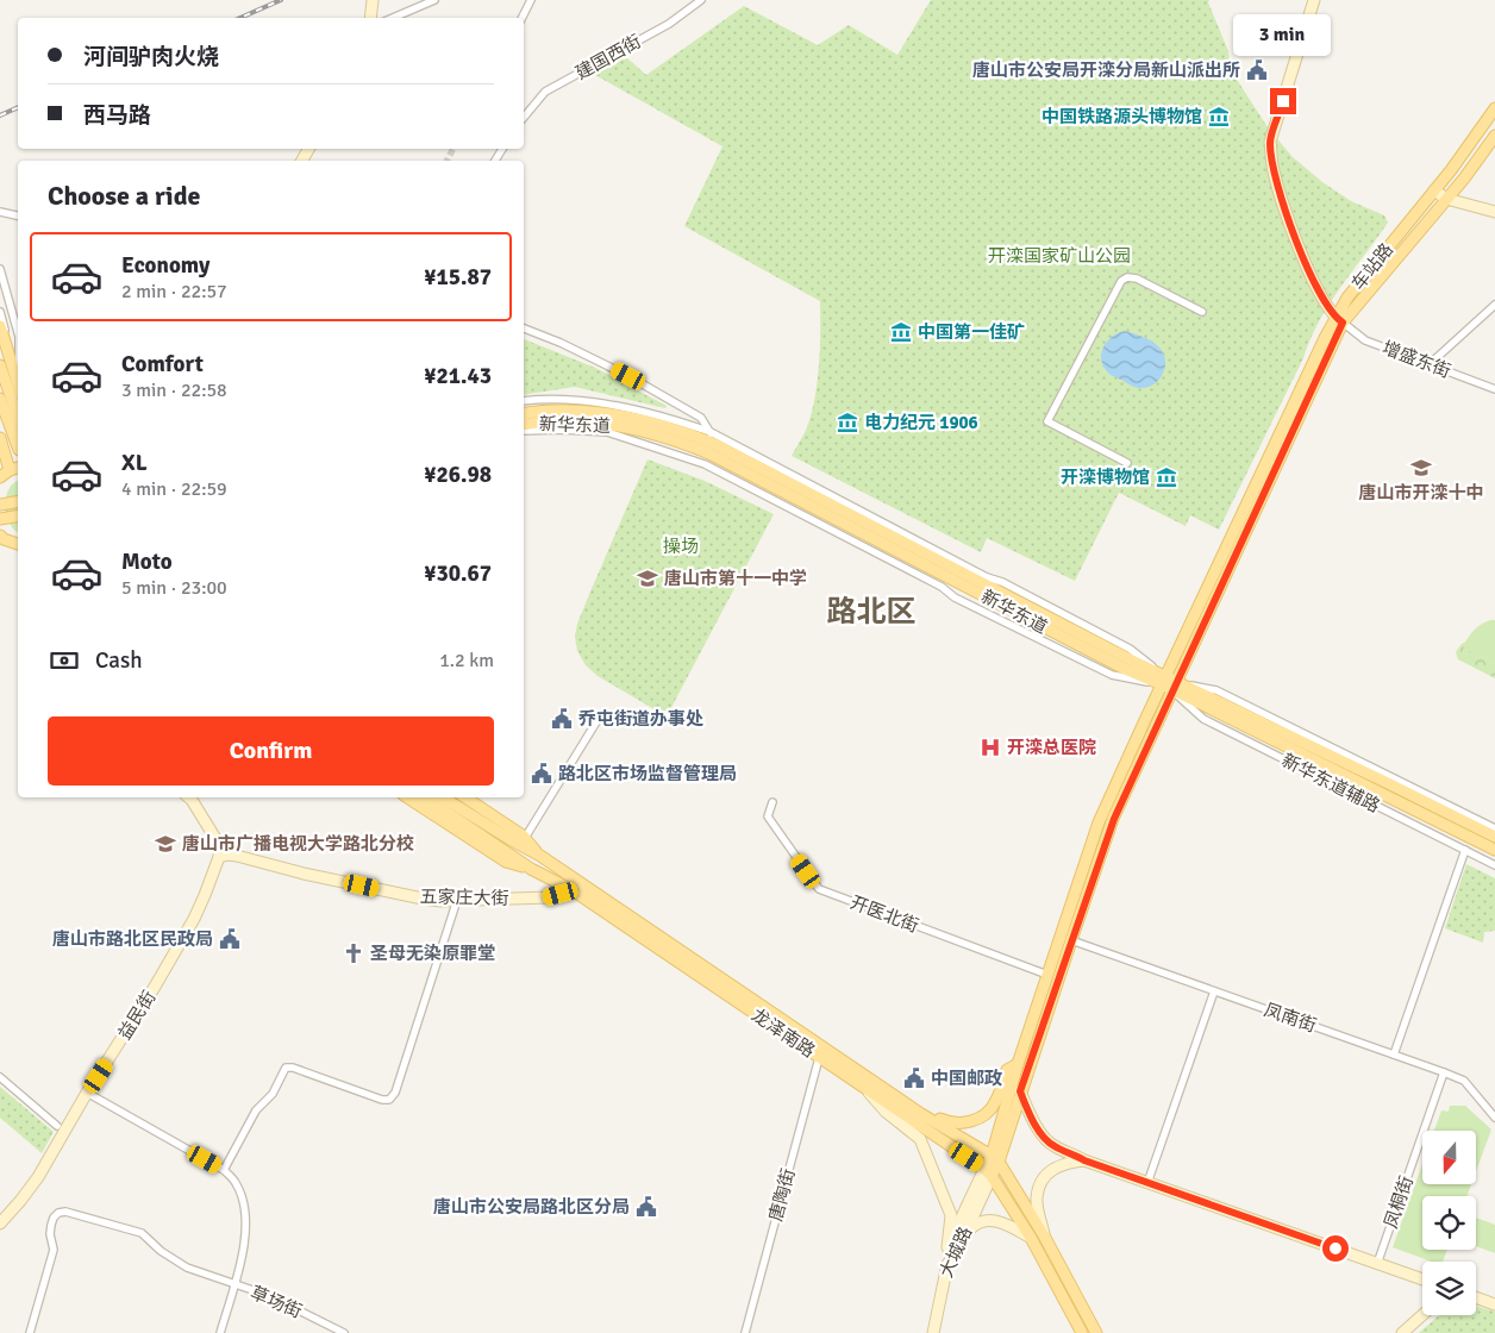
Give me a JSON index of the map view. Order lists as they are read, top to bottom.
{
  "streets": {
    "main road": ["车站路", "新华东道", "龙泽南路"],
    "street": [
      "建国西街",
      "增盛东街",
      "新华东道辅路",
      "五家庄大街",
      "开医北街",
      "益民街",
      "凤南街",
      "唐陶街",
      "凤桐街",
      "大城路",
      "草场街"
    ]
  },
  "crossings": [
    ["车站路", "增盛东街"],
    ["车站路", "新华东道"],
    ["车站路", "新华东道辅路"],
    ["车站路", "开医北街"],
    ["车站路", "凤南街"],
    ["车站路", "龙泽南路"],
    ["新华东道", "新华东道辅路"],
    ["五家庄大街", "益民街"],
    ["五家庄大街", "龙泽南路"],
    ["益民街", "草场街"],
    ["凤南街", "凤桐街"],
    ["龙泽南路", "唐陶街"]
  ],
  "districts": ["路北区"],
  "parks": ["开滦国家矿山公园", "操场"],
  "places": {
    "public building": [
      "唐山市公安局开滦分局新山派出所",
      "乔屯街道办事处",
      "路北区市场监督管理局",
      "唐山市路北区民政局",
      "中国邮政",
      "唐山市公安局路北区分局"
    ],
    "museum": [
      "中国铁路源头博物馆",
      "中国第一佳矿",
      "电力纪元 1906",
      "开滦博物馆"
    ],
    "school or university": ["唐山市开滦十中", "唐山市第十一中学", "唐山市广播电视大学路北分校"],
    "hospital": ["开滦总医院"],
    "church": ["圣母无染原罪堂"]
  },
  "north": "bottom",
  "page": {
    "bubble": "3 min",
    "banner": ["河间驴肉火烧", "西马路"],
    "heading": "Choose a ride",
    "list": [
      {
        "name": "Economy",
        "note": "2 min · 22:57",
        "value": "¥15.87"
      },
      {
        "name": "Comfort",
        "note": "3 min · 22:58",
        "value": "¥21.43"
      },
      {
        "name": "XL",
        "note": "4 min · 22:59",
        "value": "¥26.98"
      },
      {
        "name": "Moto",
        "note": "5 min · 23:00",
        "value": "¥30.67"
      }
    ],
    "pay": ["Cash", "1.2 km"],
    "buttons": "Confirm"
  }
}
